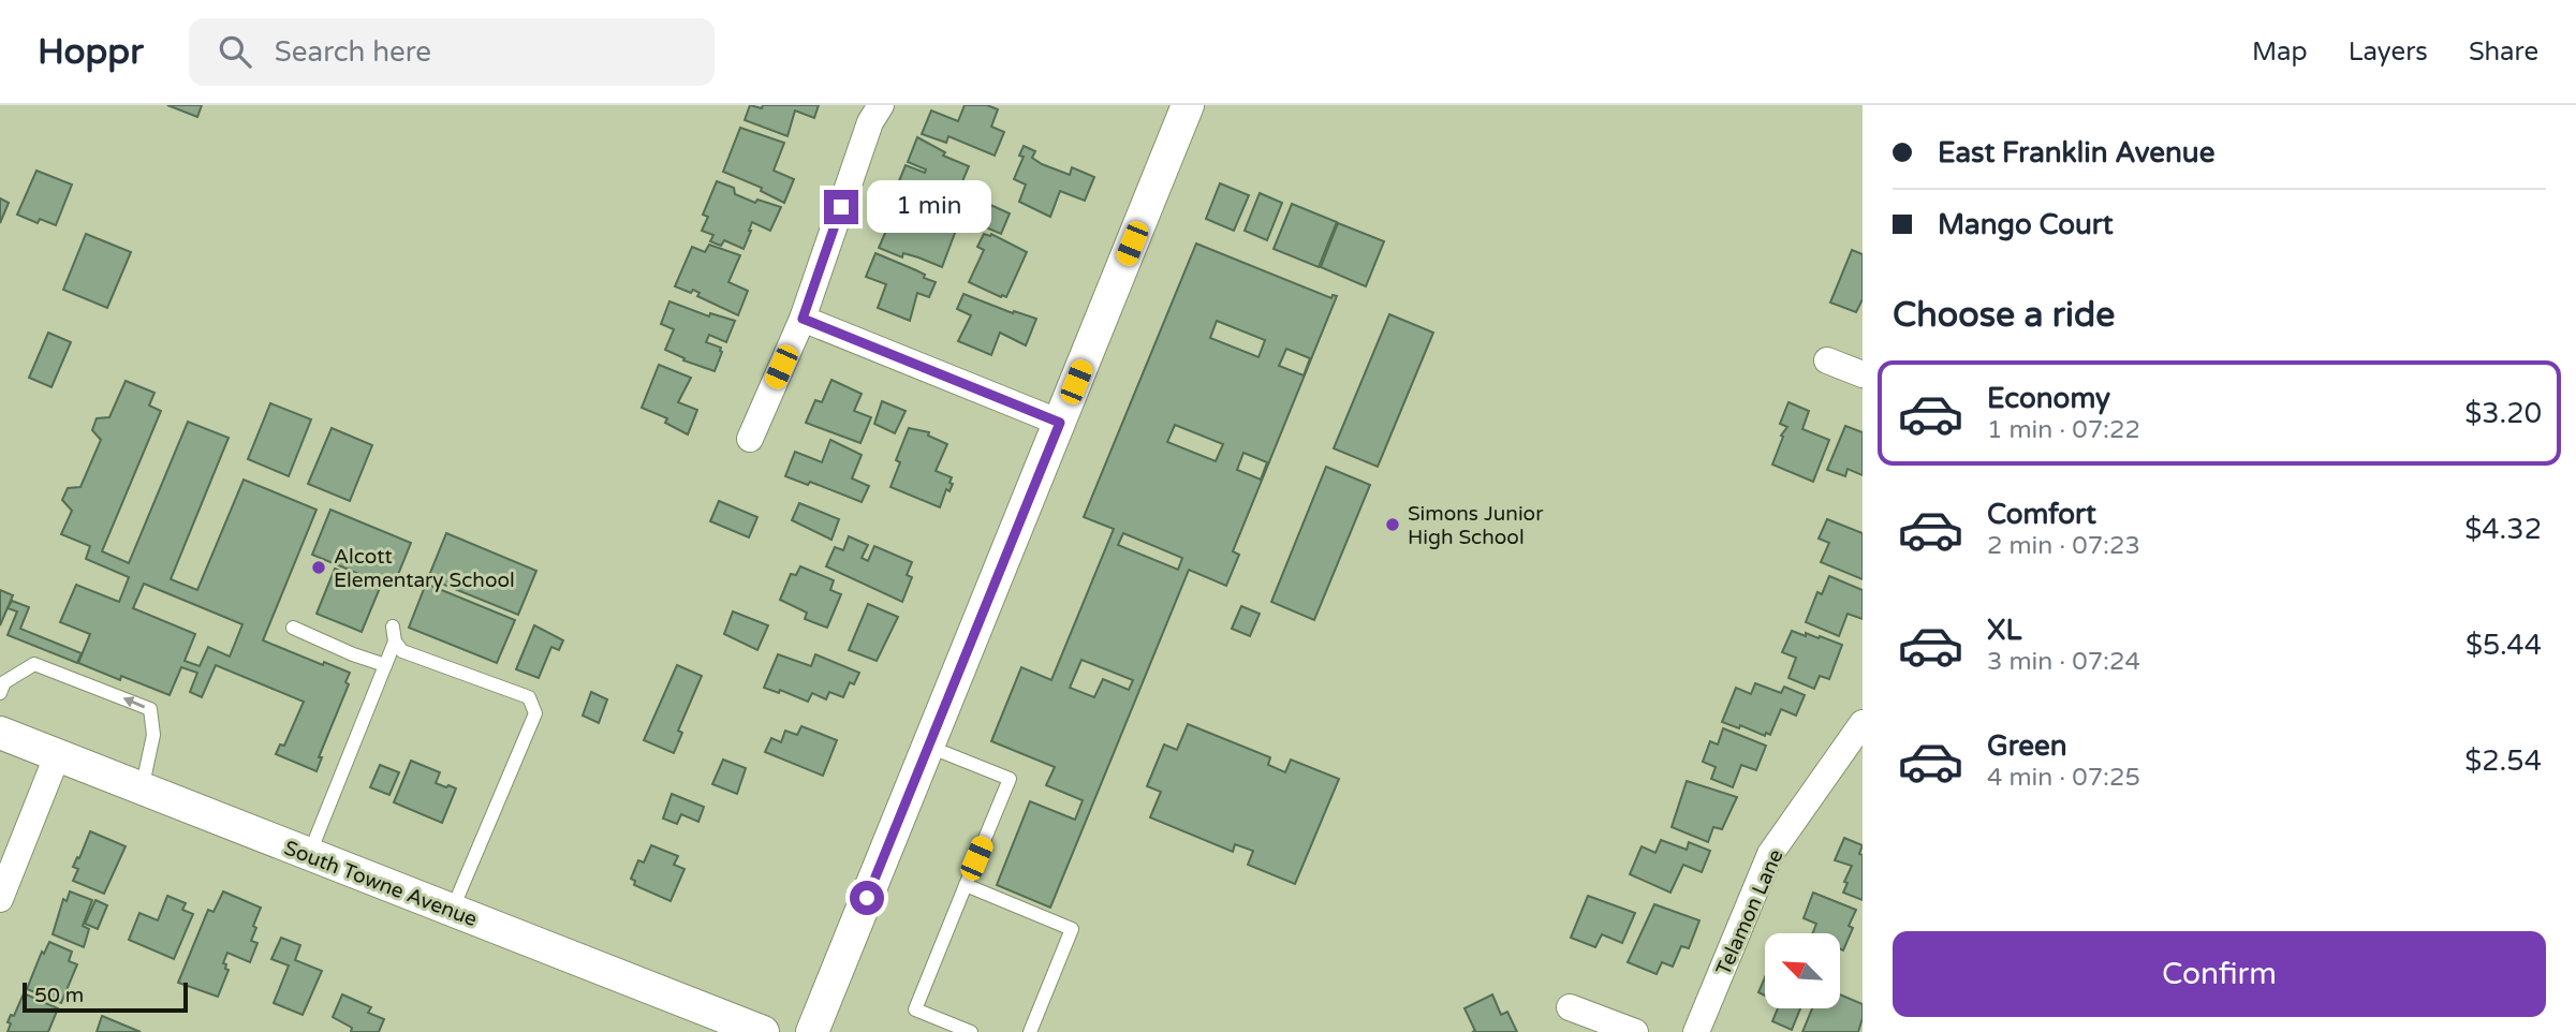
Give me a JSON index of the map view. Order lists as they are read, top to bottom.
{
  "streets": {
    "street": ["South Towne Avenue", "Telamon Lane"]
  },
  "places": ["Simons Junior High School", "Alcott Elementary School"],
  "scale_bar": "50 m",
  "north": "top left",
  "page": {
    "header": "Hoppr",
    "search": "Search here",
    "nav": ["Map", "Layers", "Share"],
    "banner": ["East Franklin Avenue", "Mango Court"],
    "bubble": "1 min",
    "heading": "Choose a ride",
    "list": [
      {
        "name": "Economy",
        "note": "1 min · 07:22",
        "value": "$3.20"
      },
      {
        "name": "Comfort",
        "note": "2 min · 07:23",
        "value": "$4.32"
      },
      {
        "name": "XL",
        "note": "3 min · 07:24",
        "value": "$5.44"
      },
      {
        "name": "Green",
        "note": "4 min · 07:25",
        "value": "$2.54"
      }
    ],
    "buttons": "Confirm",
    "scale": "50 m"
  }
}
